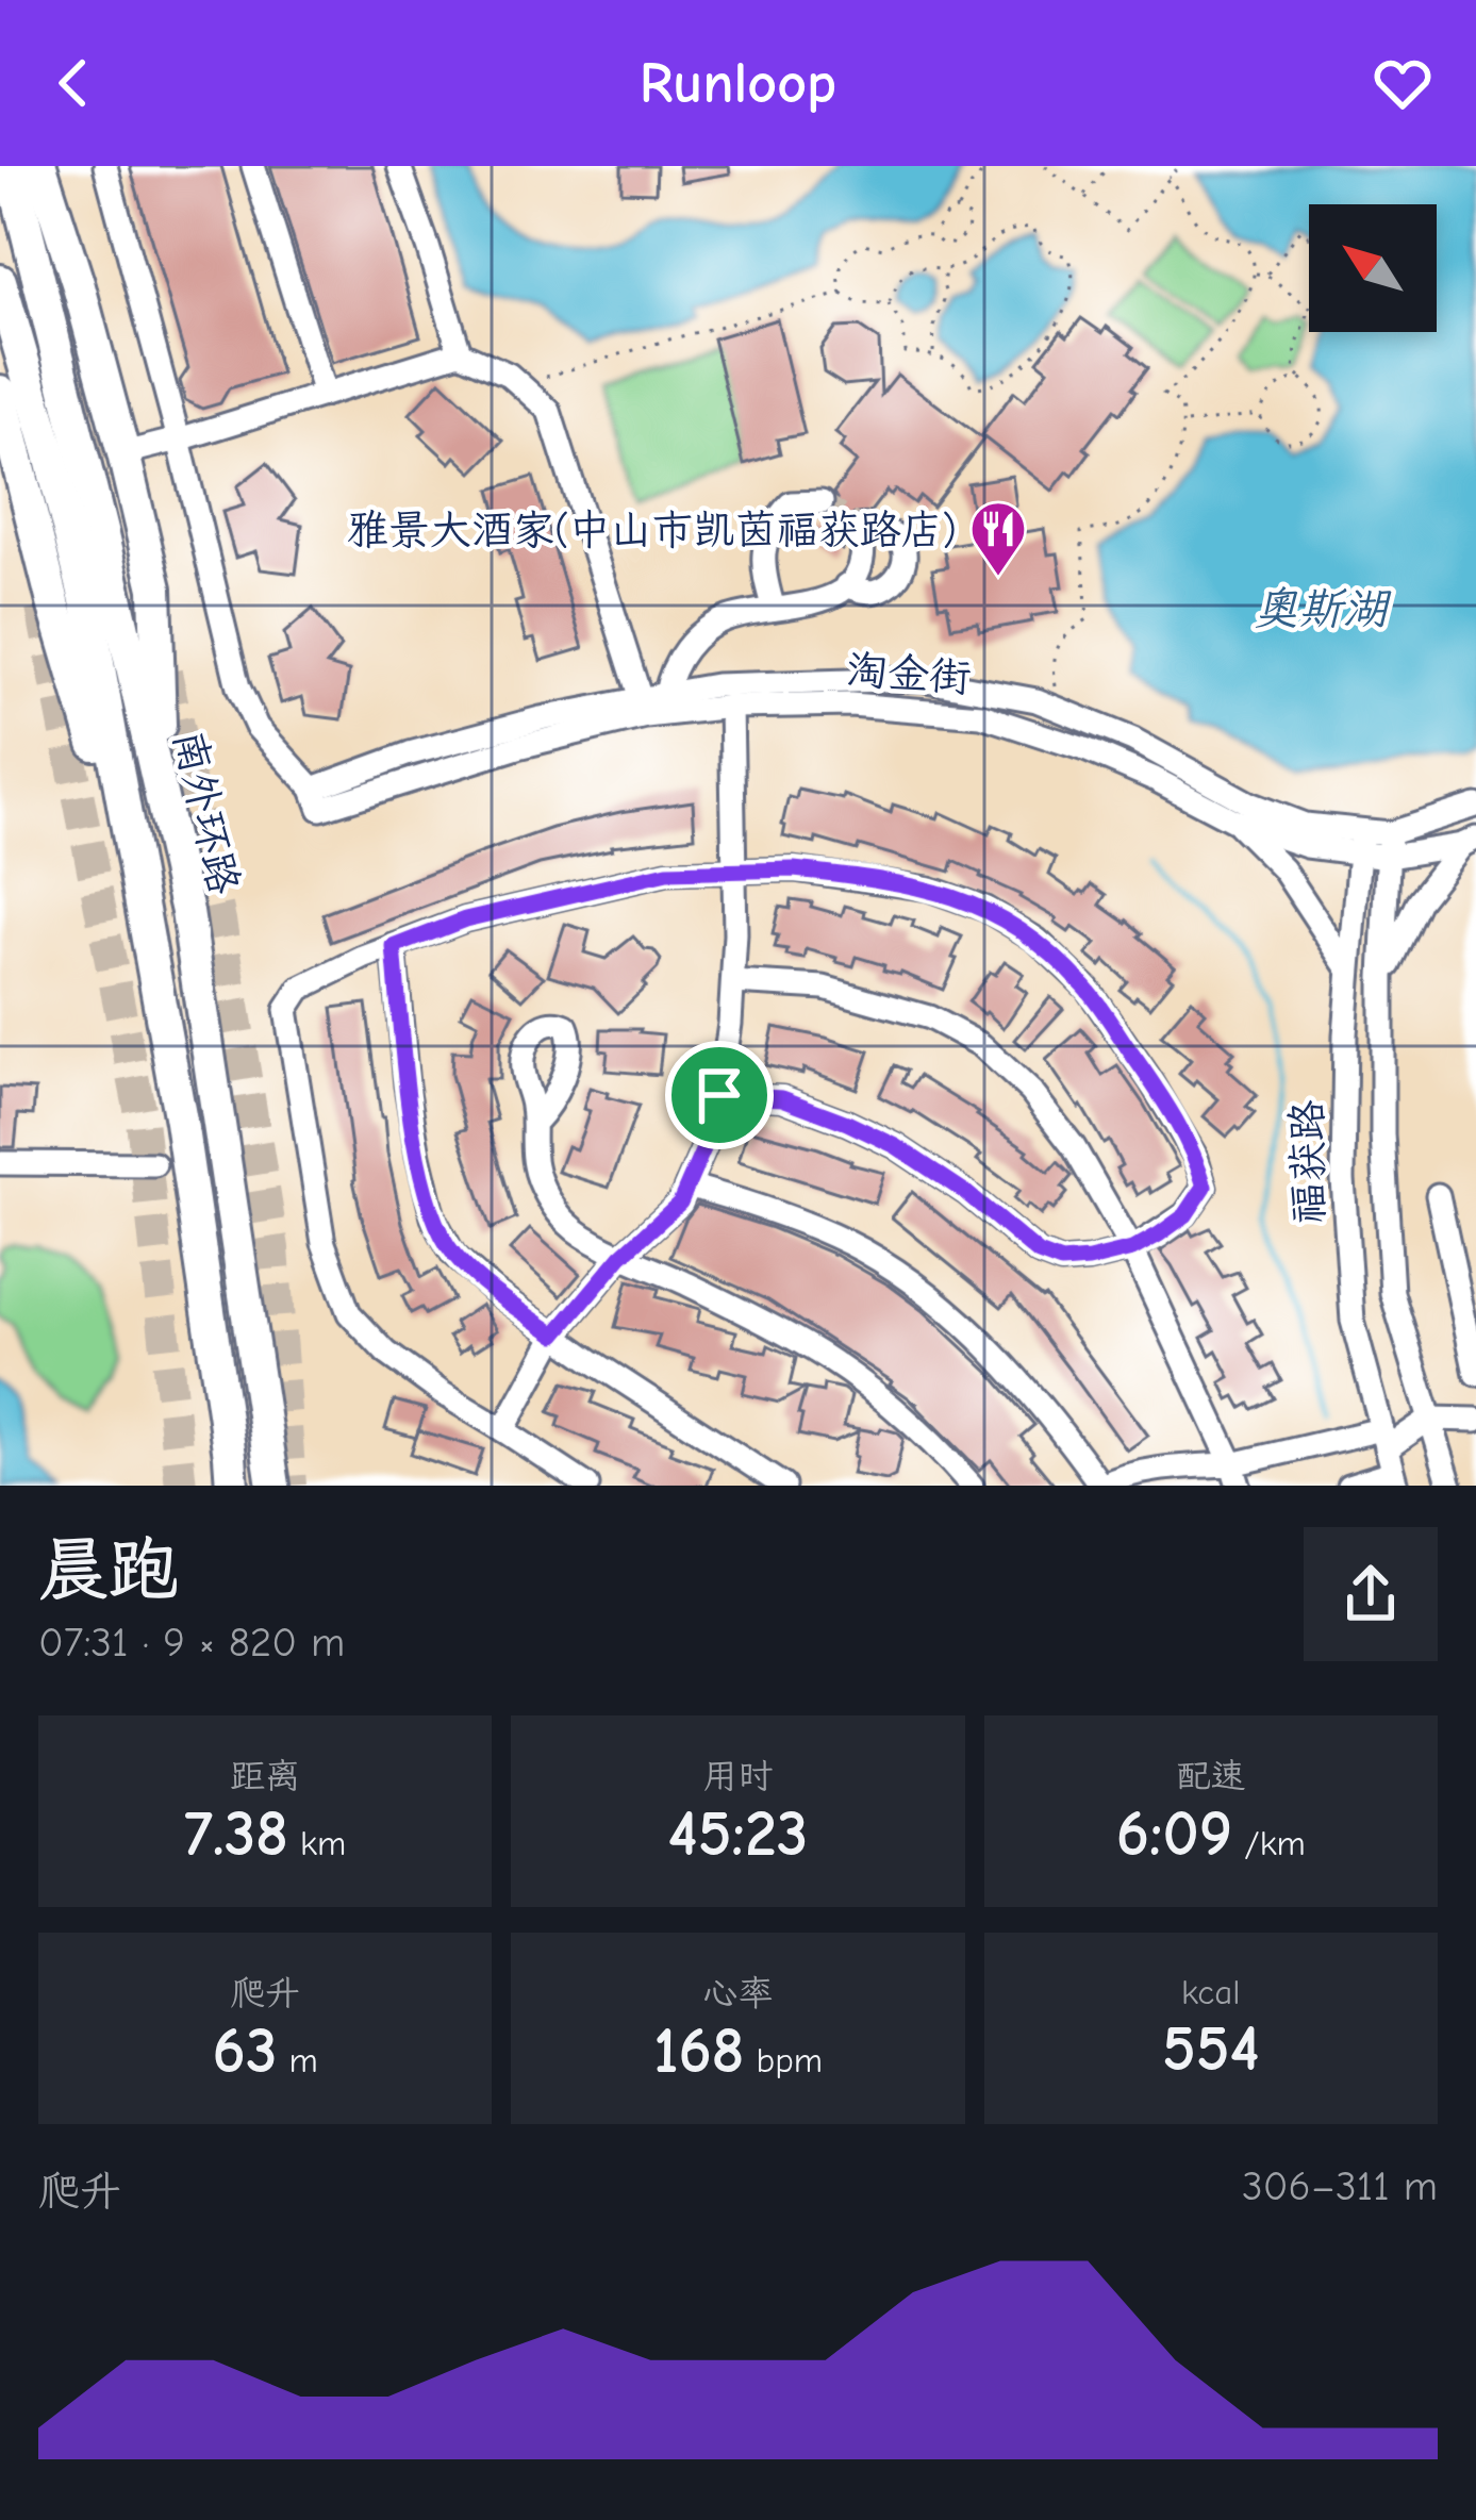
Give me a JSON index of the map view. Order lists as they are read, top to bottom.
{
  "streets": {
    "highway": ["南外环路"],
    "street": ["淘金街", "福获路"]
  },
  "crossings": [
    ["淘金街", "福获路"]
  ],
  "water": ["奥斯湖"],
  "places": {
    "restaurant": ["雅景大酒家(中山市凯茵福获路店)"]
  },
  "north": "top left",
  "page": {
    "header": "Runloop",
    "heading": ["晨跑", "07:31 · 9 × 820 m"],
    "stats": [
      ["距离", "7.38 km"],
      ["用时", "45:23"],
      ["配速", "6:09 /km"],
      ["爬升", "63 m"],
      ["心率", "168 bpm"],
      ["kcal", "554"]
    ],
    "chart": ["爬升", "306–311 m"]
  }
}
